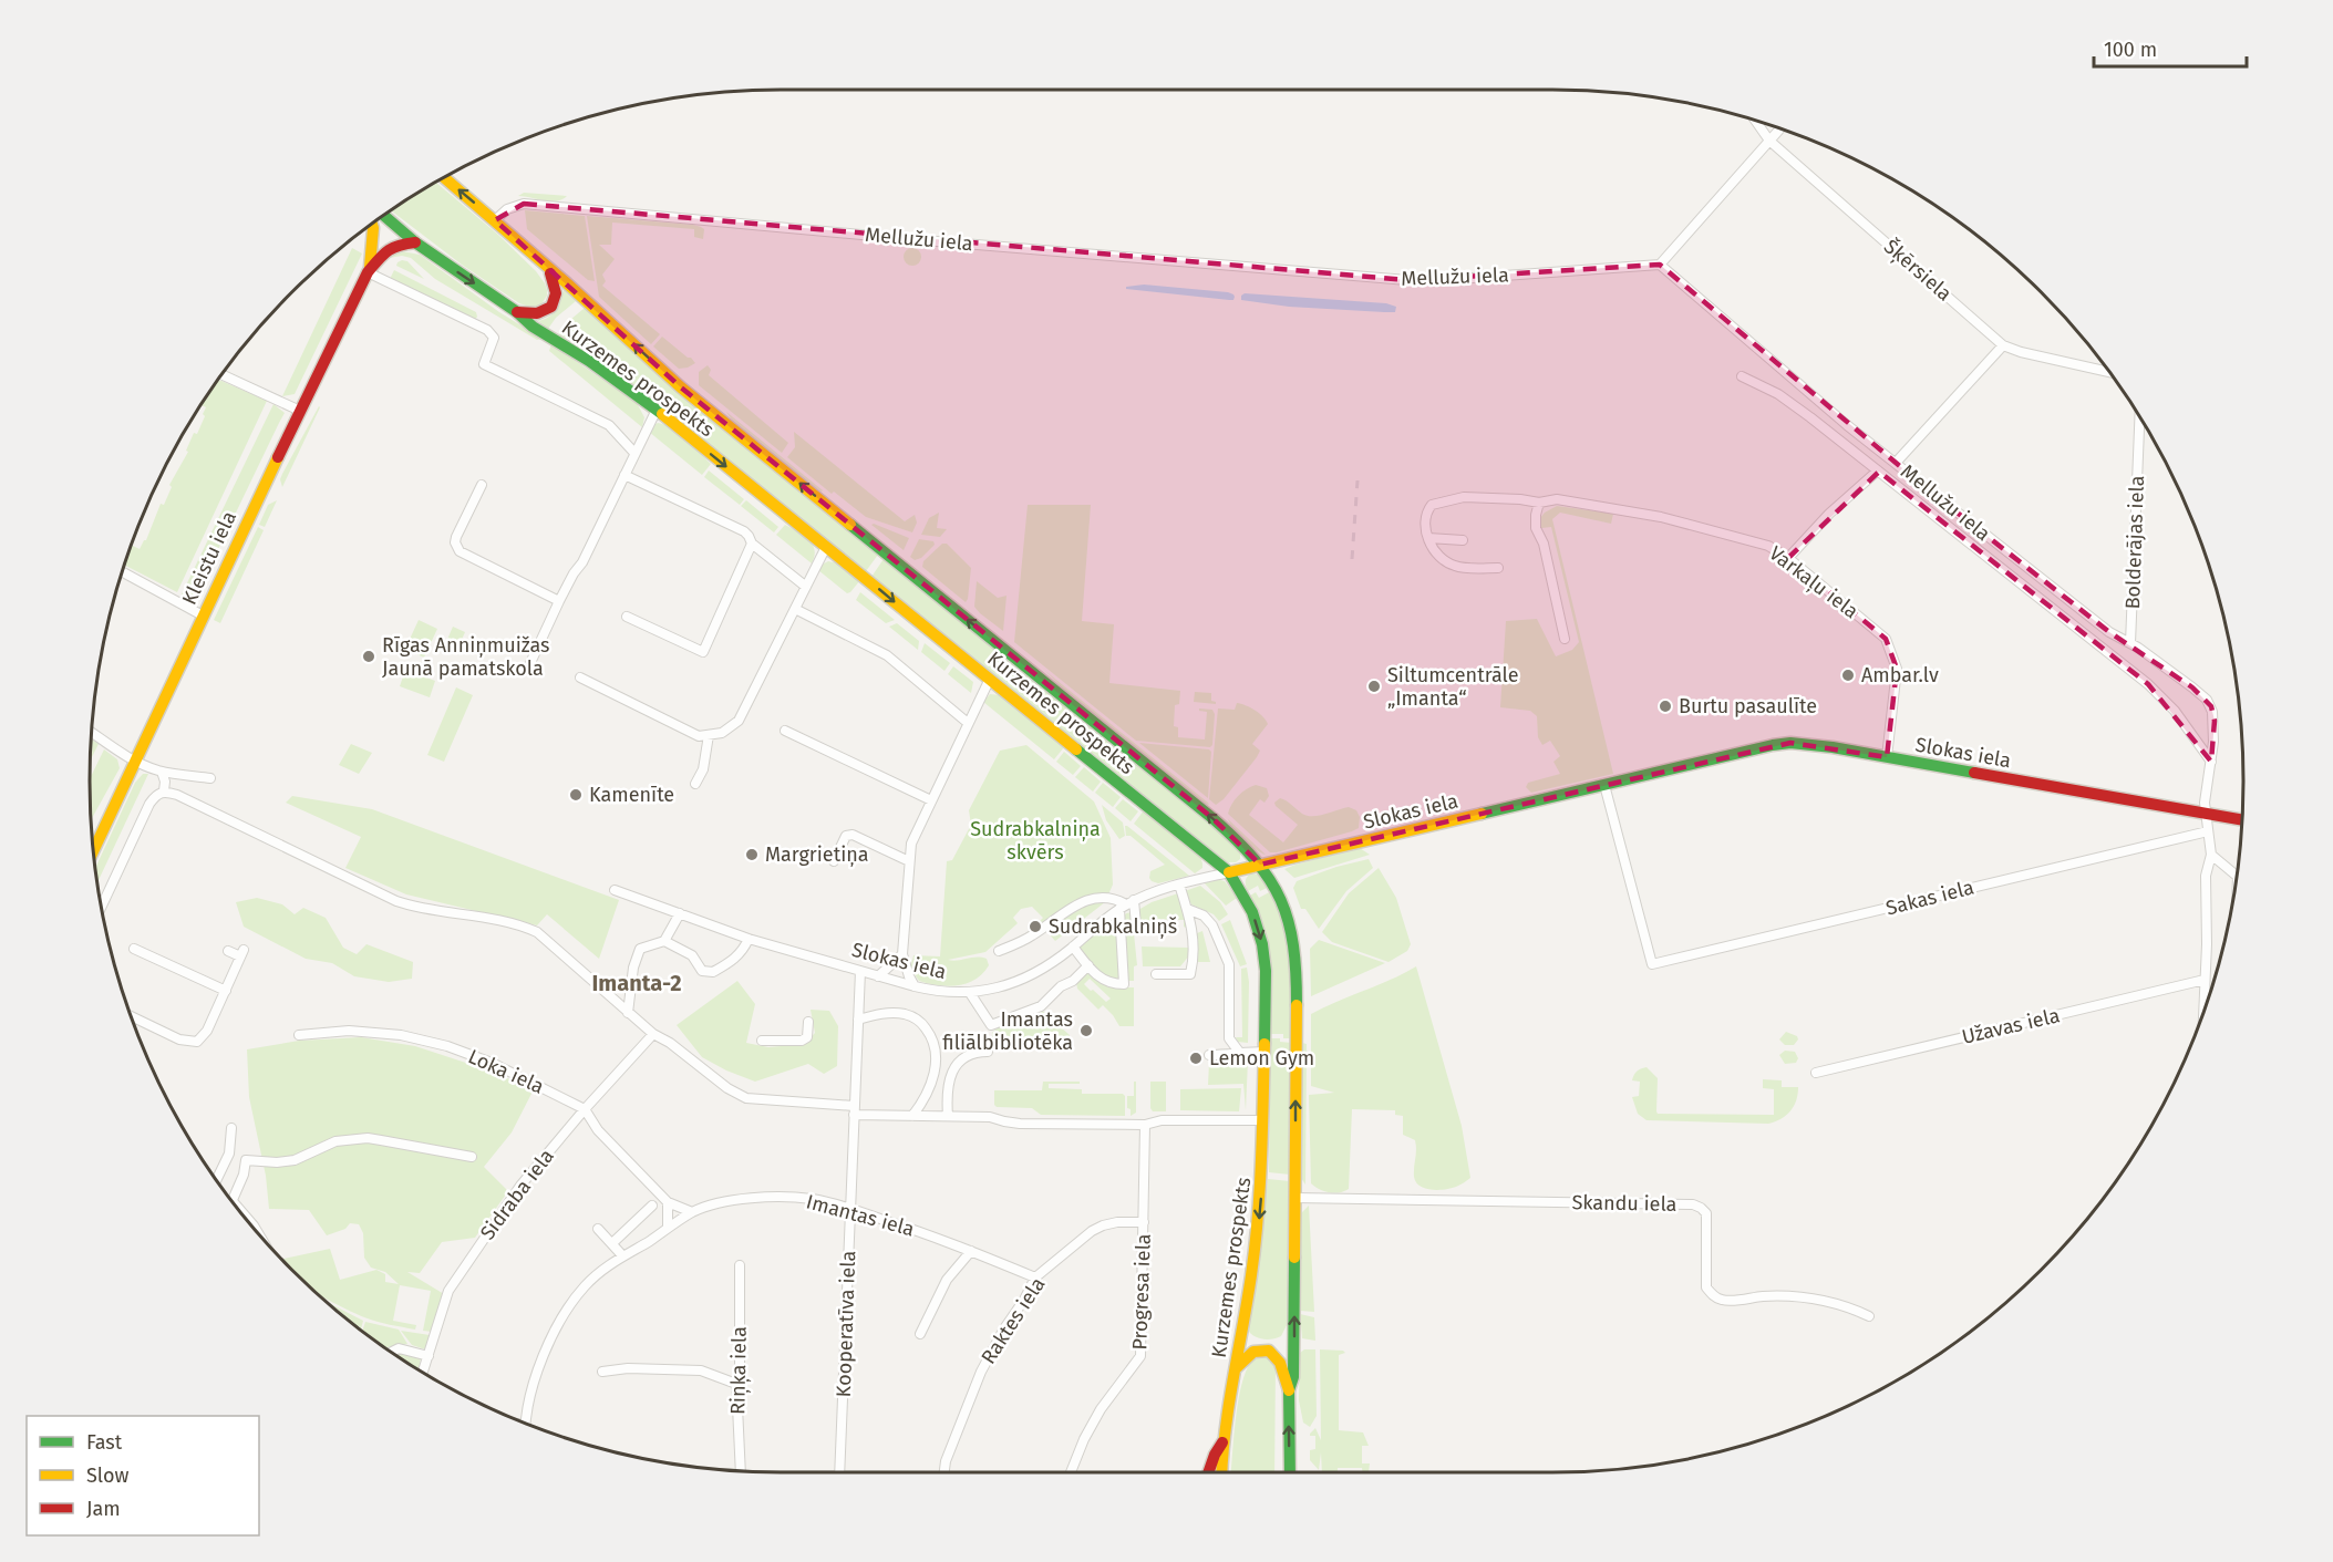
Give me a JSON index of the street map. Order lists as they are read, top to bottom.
{
  "streets": {
    "main road": ["Kurzemes prospekts", "Kleistu iela", "Slokas iela"],
    "street": [
      "Mellužu iela",
      "Šķērsiela",
      "Bolderājas iela",
      "Varkaļu iela",
      "Sakas iela",
      "Užavas iela",
      "Loka iela",
      "Sidraba iela",
      "Skandu iela",
      "Imantas iela",
      "Progresa iela",
      "Raktes iela",
      "Kooperatīva iela",
      "Riņķa iela"
    ]
  },
  "crossings": [
    ["Mellužu iela", "Kurzemes prospekts"],
    ["Mellužu iela", "Bolderājas iela"],
    ["Mellužu iela", "Slokas iela"],
    ["Mellužu iela", "Sakas iela"],
    ["Mellužu iela", "Užavas iela"],
    ["Kurzemes prospekts", "Kleistu iela"],
    ["Kurzemes prospekts", "Slokas iela"],
    ["Kurzemes prospekts", "Skandu iela"],
    ["Varkaļu iela", "Slokas iela"],
    ["Slokas iela", "Sakas iela"],
    ["Slokas iela", "Kooperatīva iela"],
    ["Loka iela", "Sidraba iela"],
    ["Loka iela", "Imantas iela"],
    ["Imantas iela", "Raktes iela"],
    ["Imantas iela", "Kooperatīva iela"],
    ["Progresa iela", "Raktes iela"]
  ],
  "districts": ["Imanta-2"],
  "parks": ["Sudrabkalniņa skvērs"],
  "places": [
    "Rīgas Anniņmuižas Jaunā pamatskola",
    "Ambar.lv",
    "Siltumcentrāle „Imanta“",
    "Burtu pasaulīte",
    "Kamenīte",
    "Margrietiņa",
    "Sudrabkalniņš",
    "Imantas filiālbibliotēka",
    "Lemon Gym"
  ],
  "legend": ["Fast", "Slow", "Jam"],
  "scale_bar": "100 m"
}
